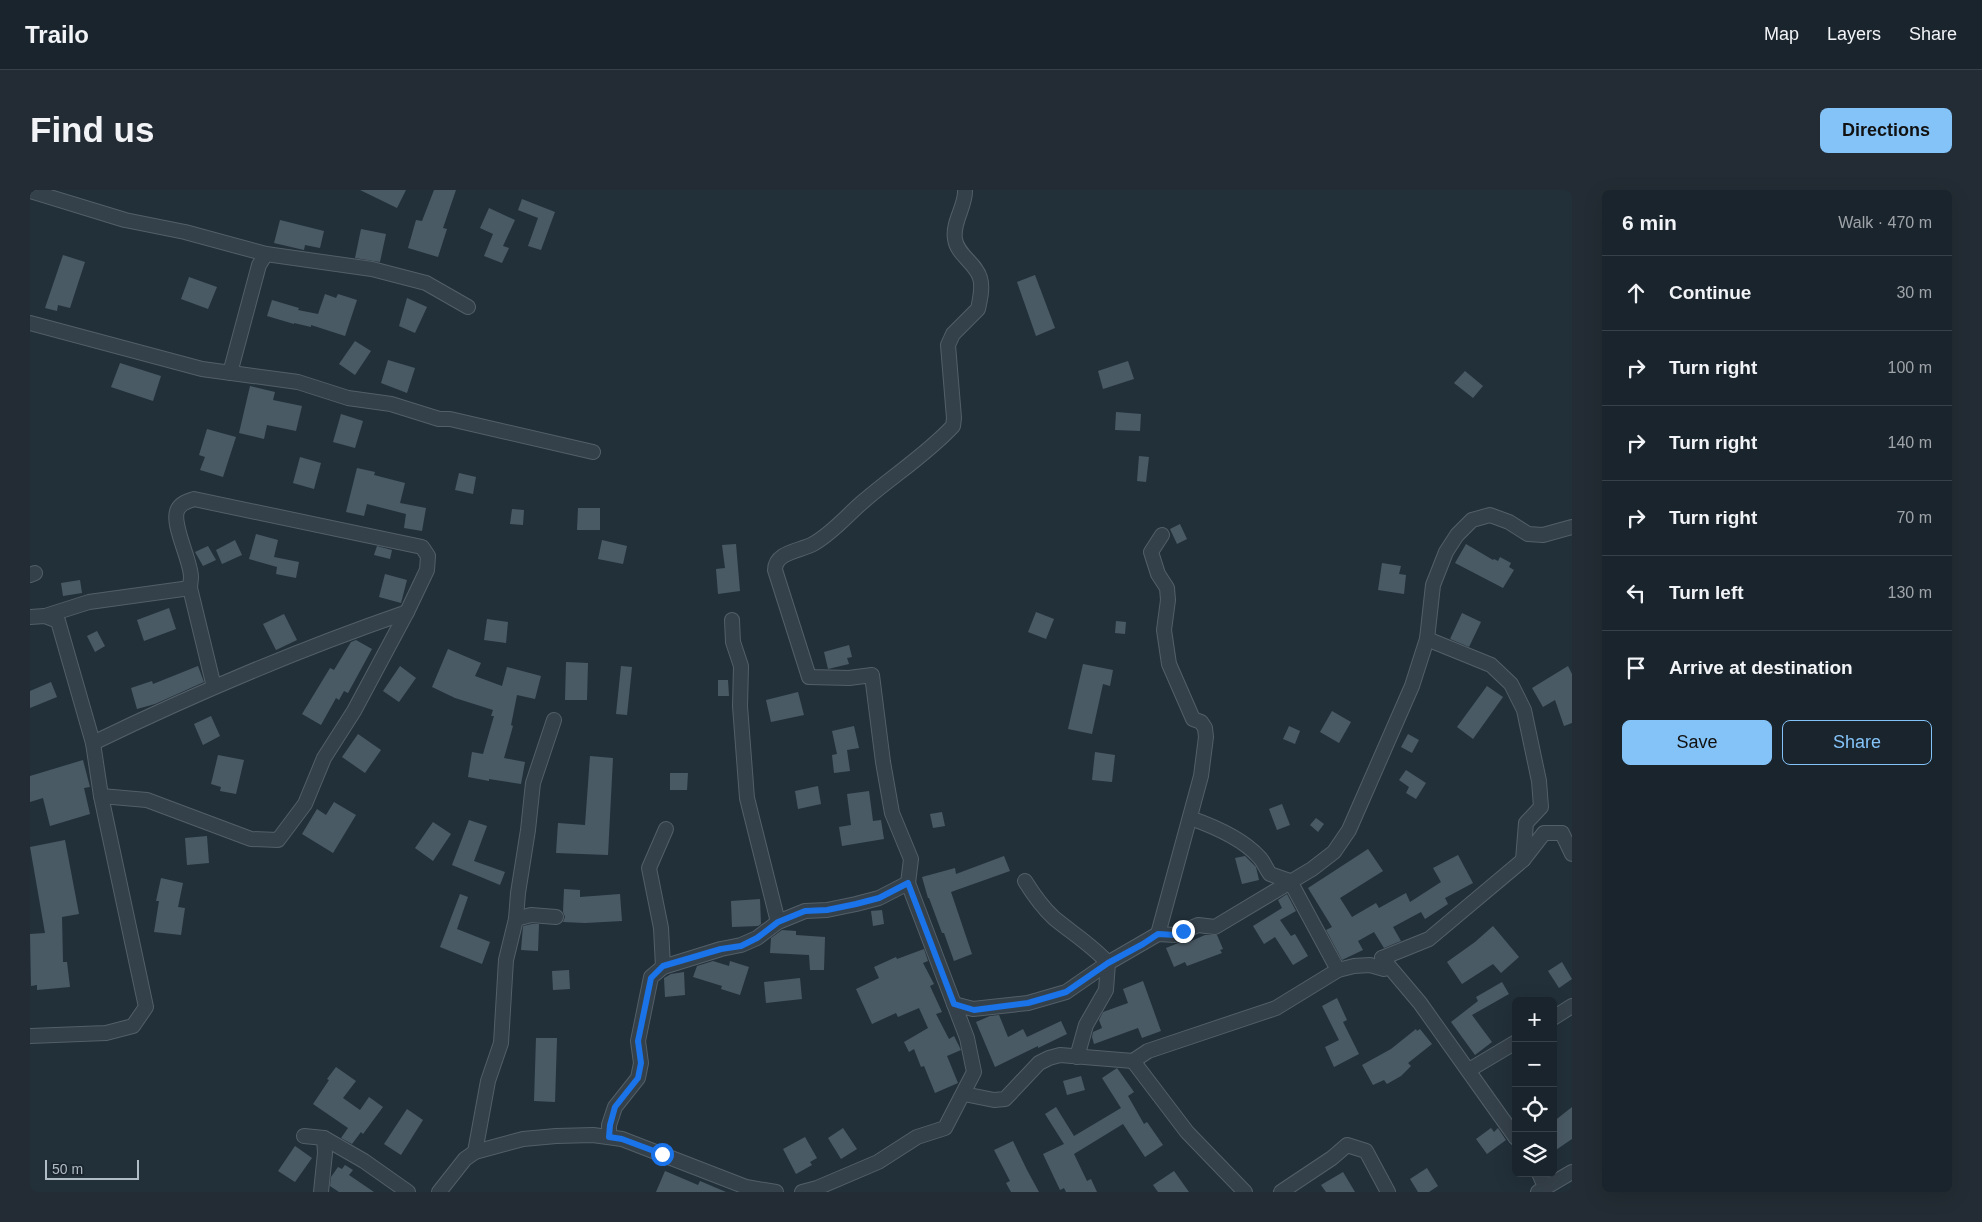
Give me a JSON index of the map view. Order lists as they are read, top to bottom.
{
  "scale_bar": "50 m",
  "page": {
    "header": "Trailo",
    "nav": ["Map", "Layers", "Share"],
    "buttons": [
      "Directions",
      ["Save", "Share"]
    ],
    "title": "Find us",
    "heading": ["6 min", "Walk · 470 m"],
    "list": [
      ["Continue", "30 m"],
      ["Turn right", "100 m"],
      ["Turn right", "140 m"],
      ["Turn right", "70 m"],
      ["Turn left", "130 m"],
      "Arrive at destination"
    ],
    "map_buttons": ["+", "−"],
    "scale": "50 m"
  }
}
